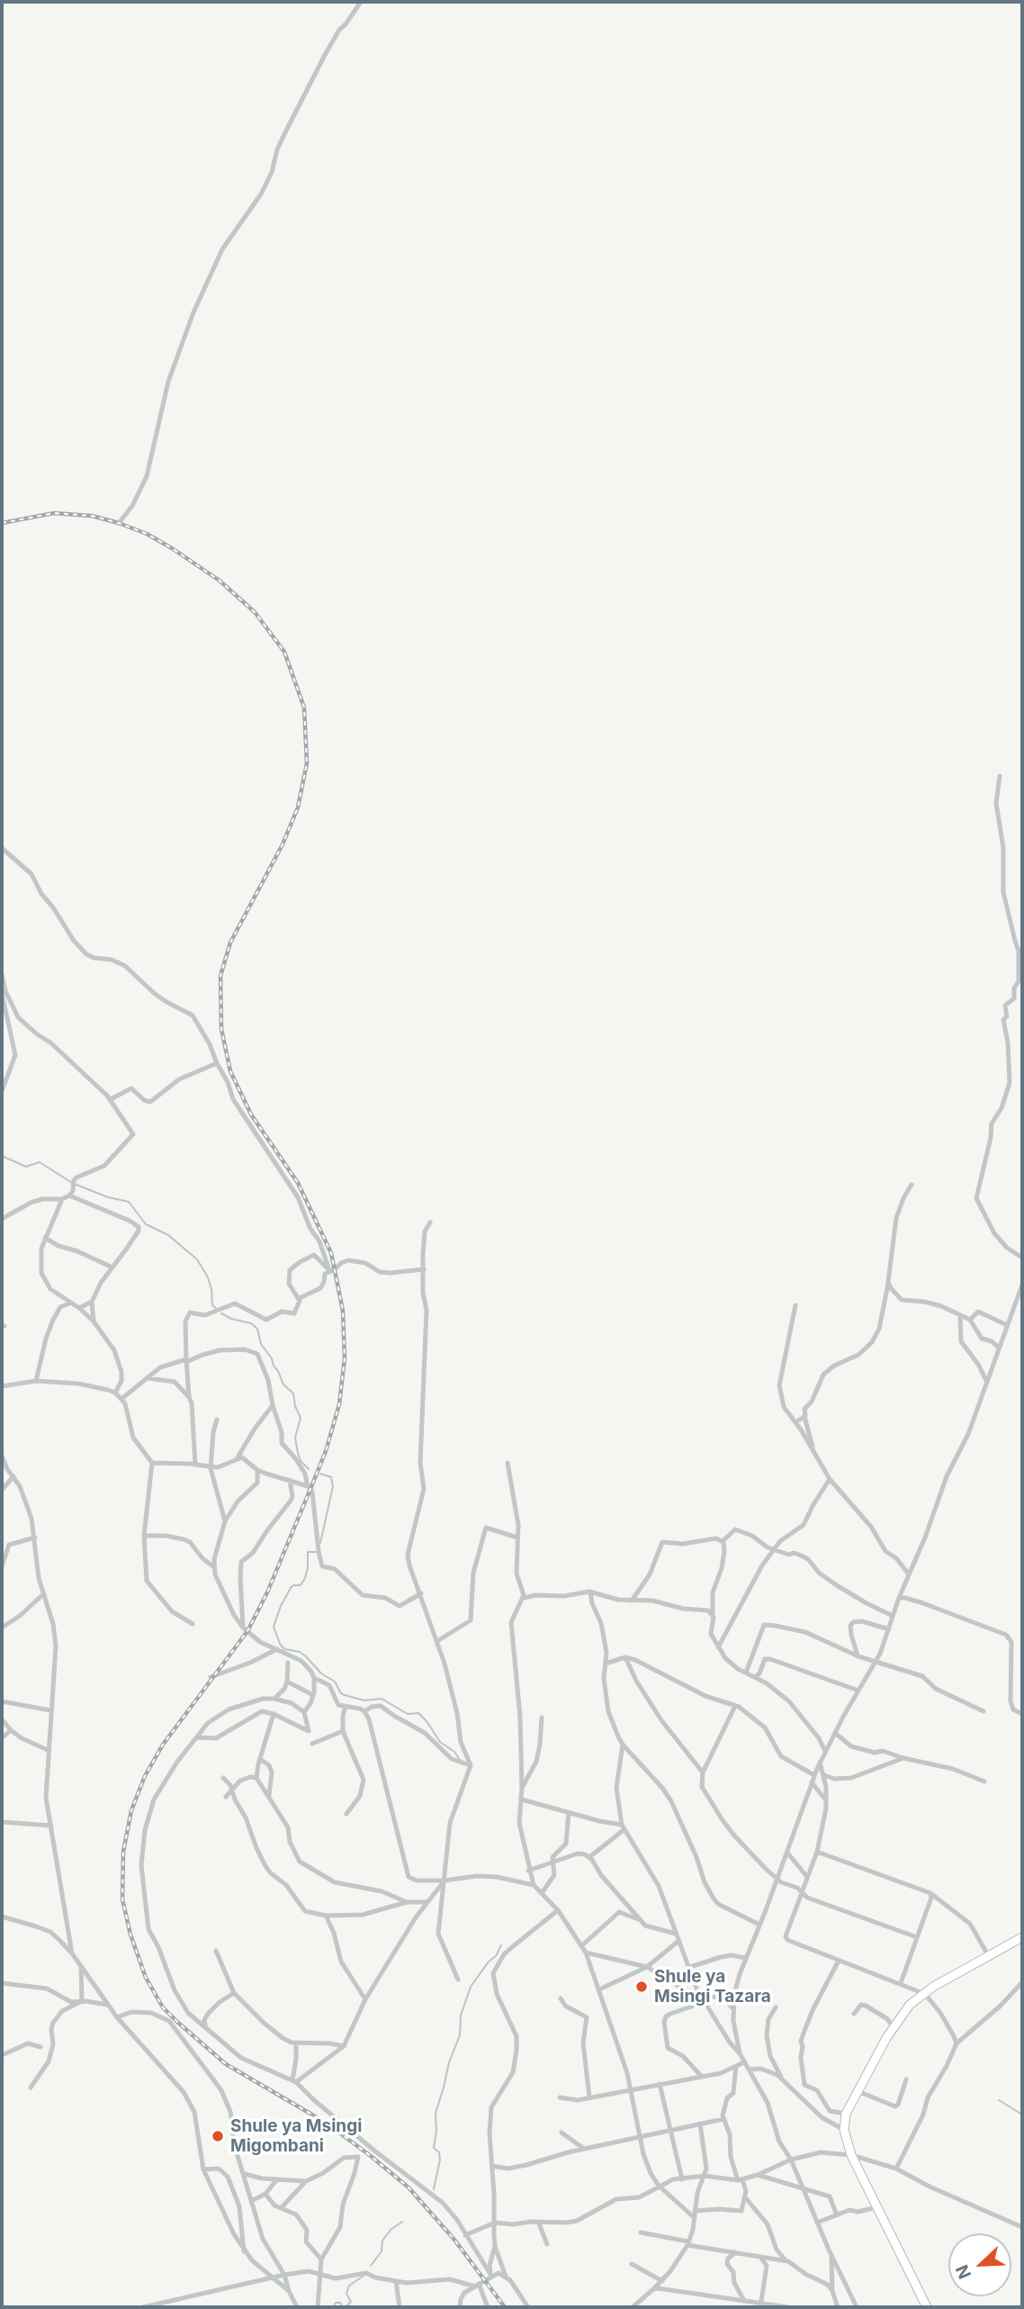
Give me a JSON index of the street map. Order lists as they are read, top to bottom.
{
  "places": ["Shule ya Msingi Tazara", "Shule ya Msingi Migombani"],
  "north": "bottom left"
}
